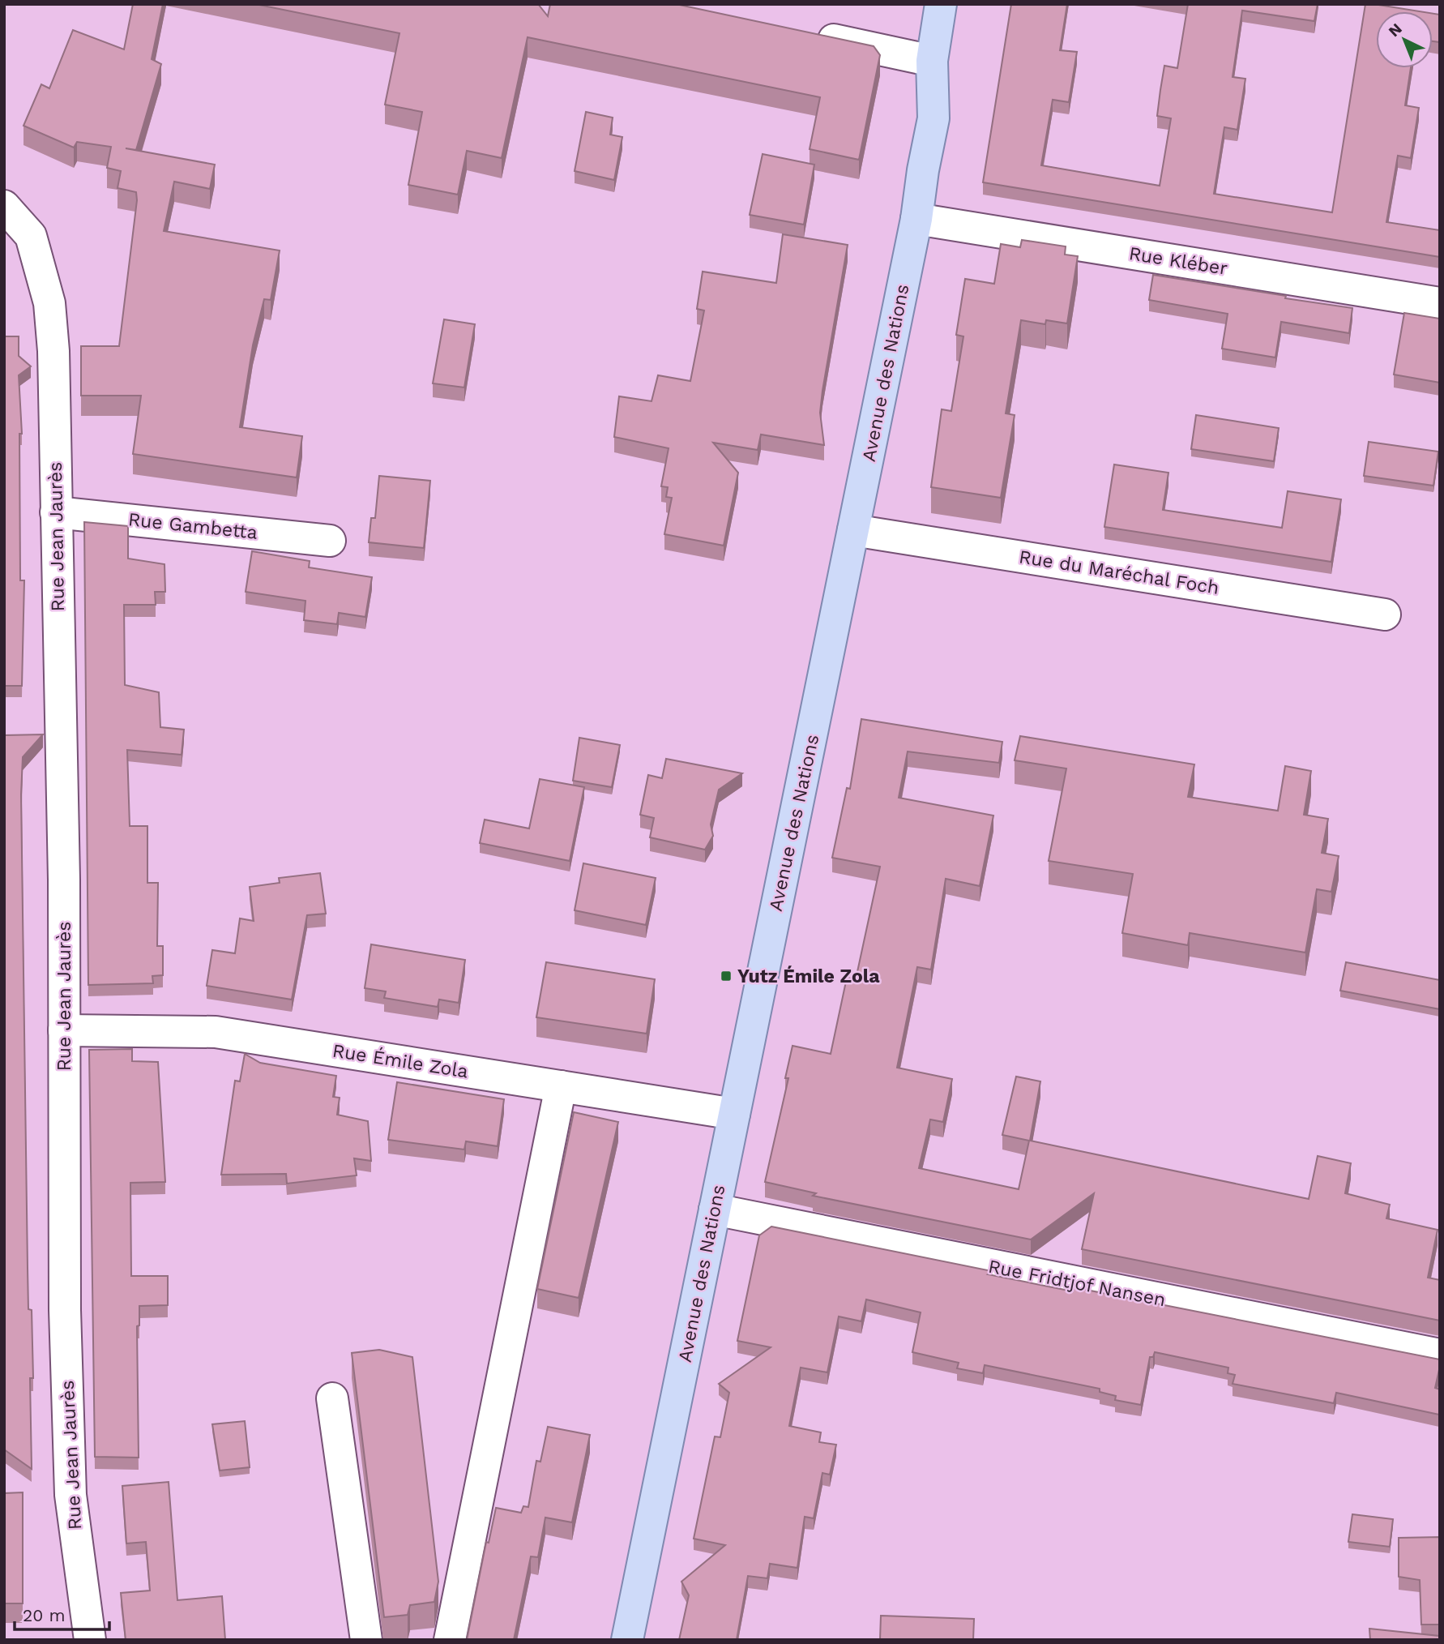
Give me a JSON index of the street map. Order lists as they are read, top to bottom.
{
  "streets": {
    "main road": ["Avenue des Nations"],
    "street": [
      "Rue Kléber",
      "Rue Gambetta",
      "Rue Jean Jaurès",
      "Rue du Maréchal Foch",
      "Rue Émile Zola",
      "Rue Fridtjof Nansen"
    ]
  },
  "crossings": [
    ["Rue Kléber", "Avenue des Nations"],
    ["Avenue des Nations", "Rue du Maréchal Foch"],
    ["Avenue des Nations", "Rue Émile Zola"],
    ["Avenue des Nations", "Rue Fridtjof Nansen"],
    ["Rue Gambetta", "Rue Jean Jaurès"],
    ["Rue Jean Jaurès", "Rue Émile Zola"]
  ],
  "places": {
    "transit": ["Yutz Émile Zola"]
  },
  "scale_bar": "20 m",
  "north": "top left"
}
